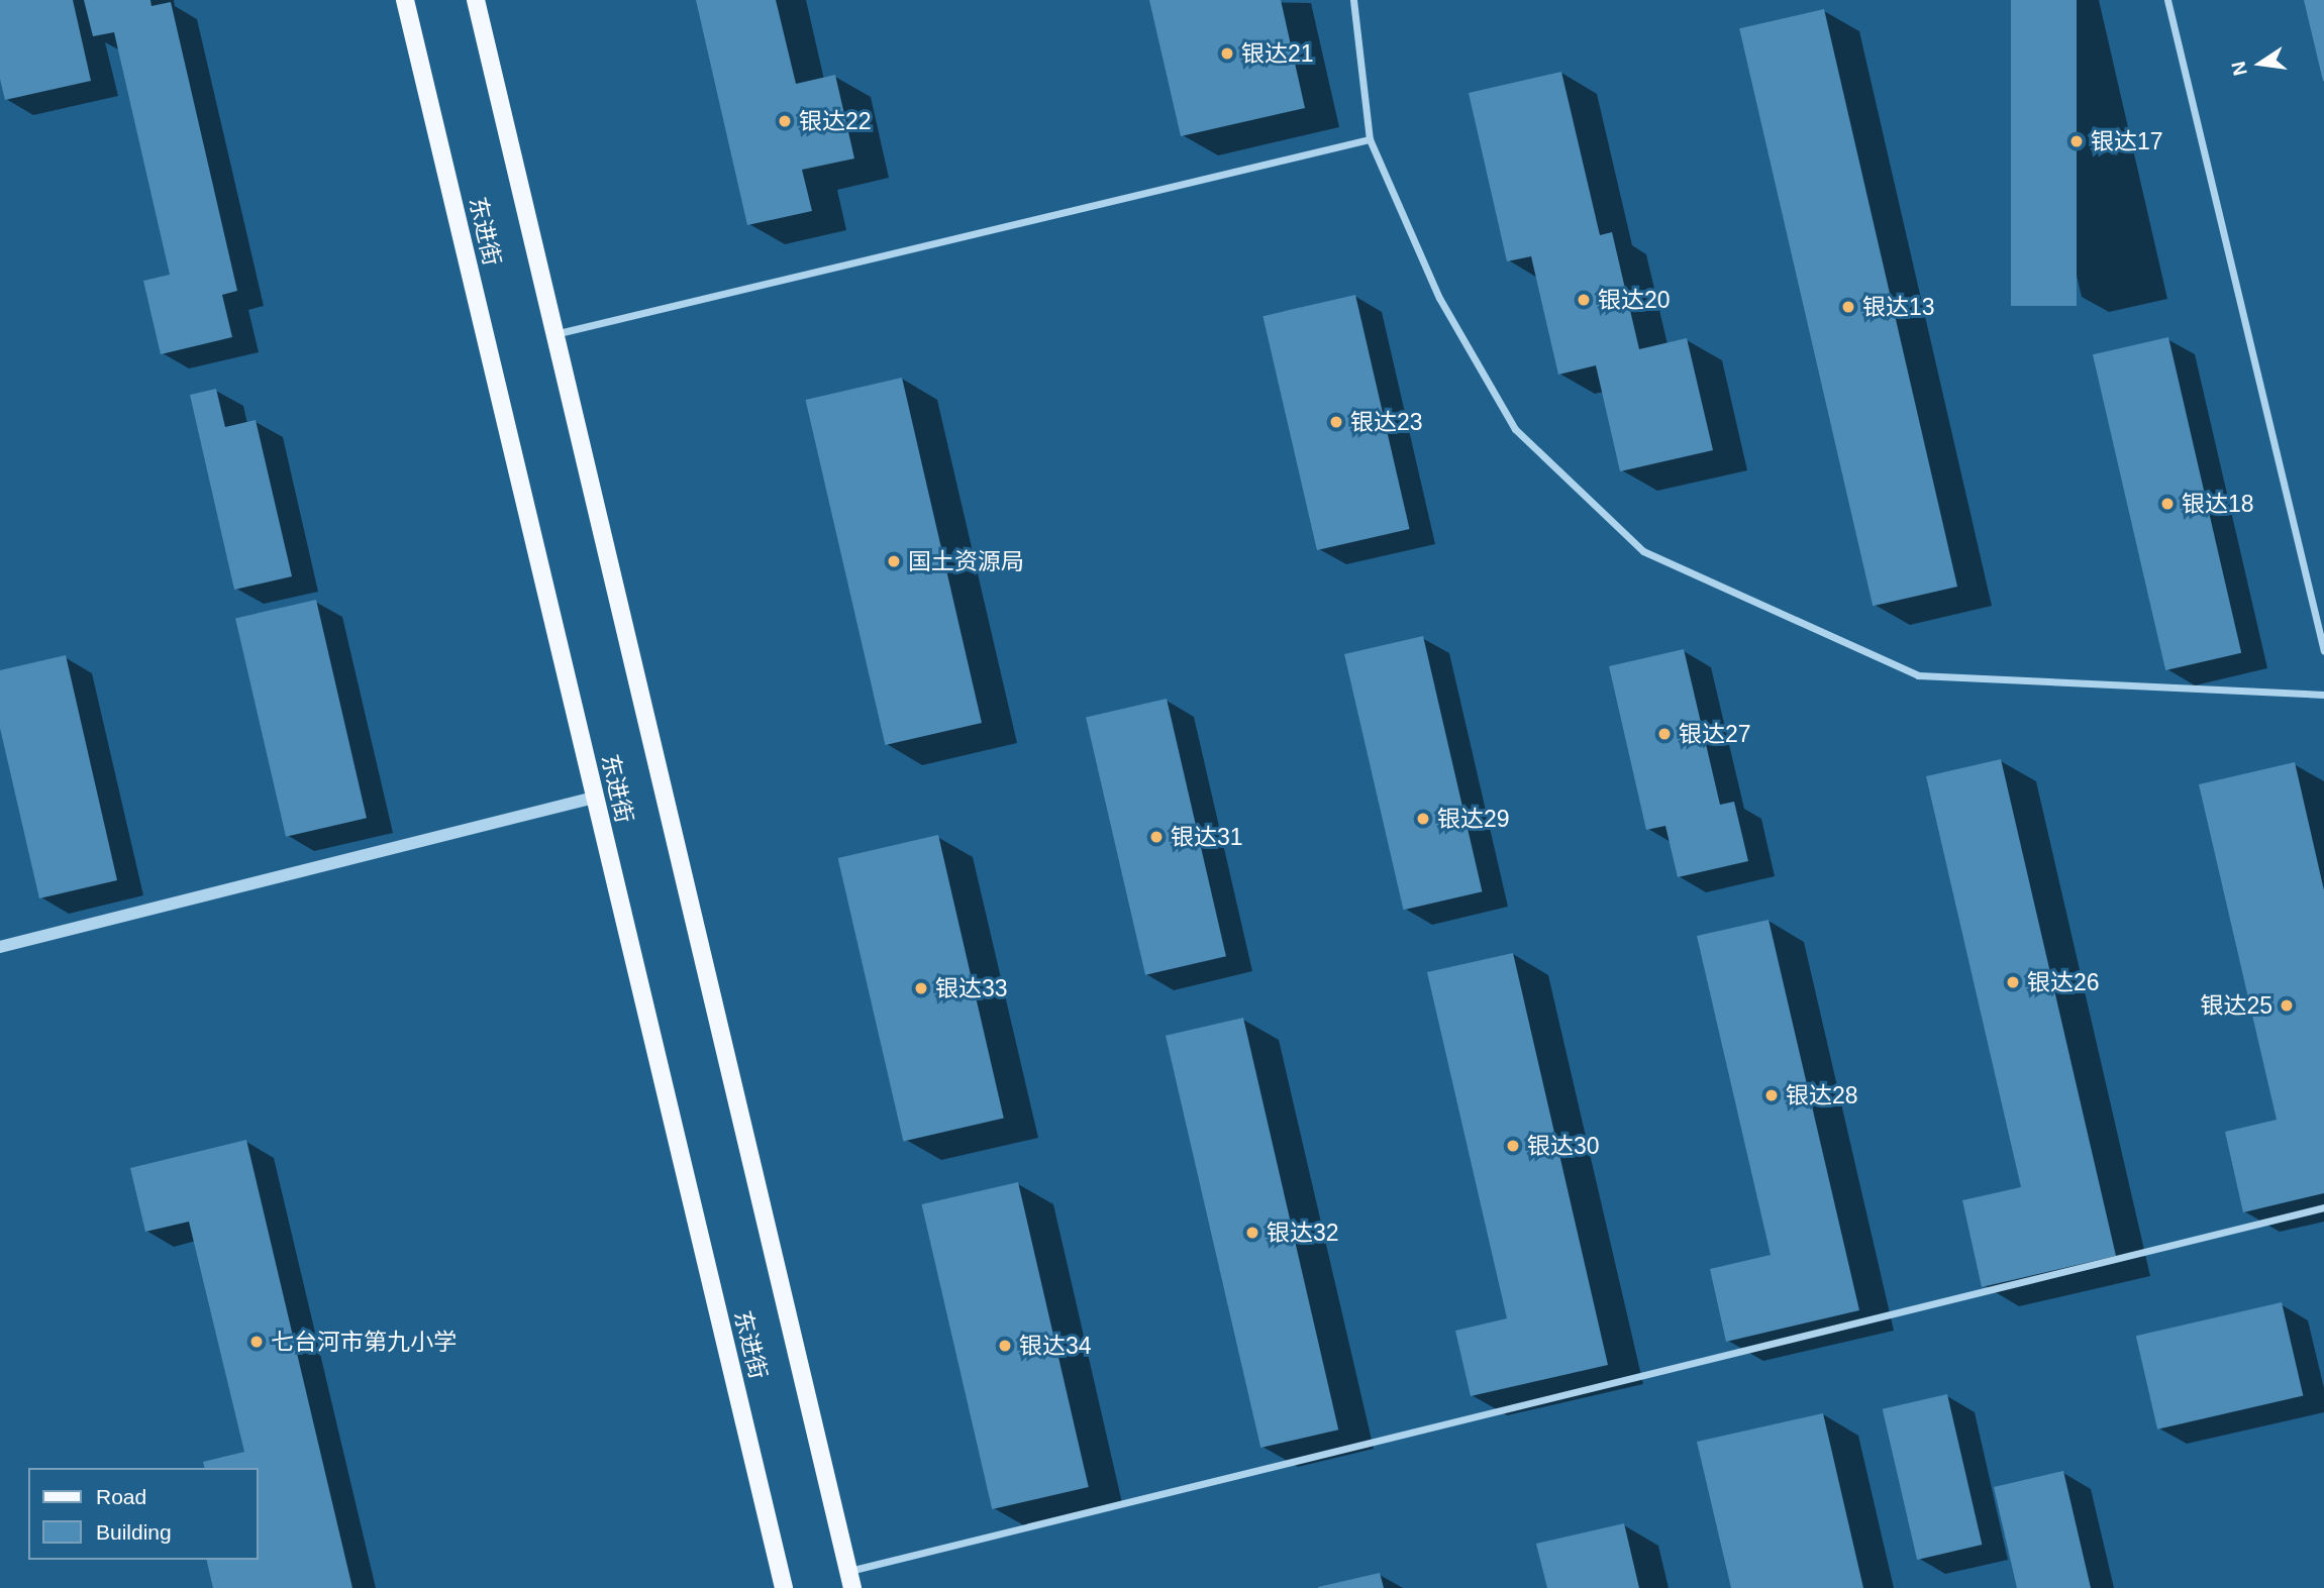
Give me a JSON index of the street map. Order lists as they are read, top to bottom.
{
  "streets": {
    "main road": ["东进街"]
  },
  "places": [
    "银达21",
    "银达22",
    "银达17",
    "银达20",
    "银达13",
    "银达23",
    "银达18",
    "国土资源局",
    "银达27",
    "银达29",
    "银达31",
    "银达26",
    "银达33",
    "银达25",
    "银达28",
    "银达30",
    "银达32",
    "七台河市第九小学",
    "银达34"
  ],
  "legend": ["Road", "Building"],
  "north": "left"
}
